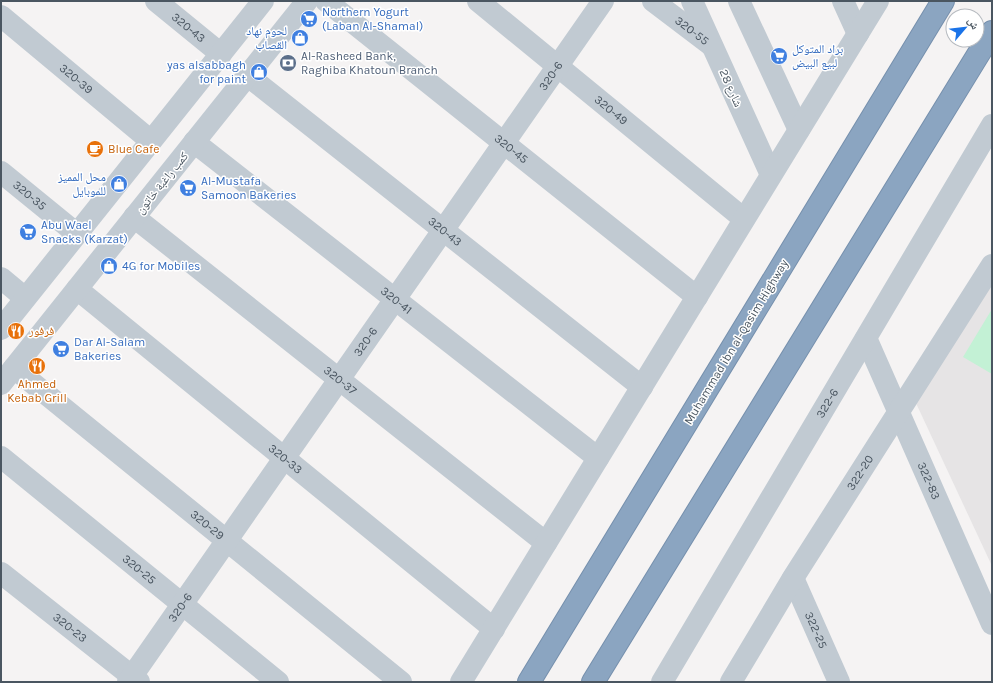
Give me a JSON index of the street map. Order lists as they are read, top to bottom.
{
  "streets": {
    "highway": ["Muhammad ibn al-Qasim Highway"],
    "street": [
      "320-43",
      "320-55",
      "320-6",
      "320-39",
      "شارع 28",
      "320-49",
      "320-45",
      "كمب راغبة خاتون",
      "320-35",
      "320-41",
      "320-37",
      "322-6",
      "320-33",
      "322-20",
      "322-83",
      "320-29",
      "320-25",
      "320-23",
      "322-25"
    ]
  },
  "crossings": [
    ["320-43", "320-6"],
    ["320-43", "كمب راغبة خاتون"],
    ["320-55", "شارع 28"],
    ["320-6", "320-49"],
    ["320-6", "320-45"],
    ["320-6", "320-41"],
    ["320-6", "320-37"],
    ["320-6", "320-33"],
    ["320-6", "320-29"],
    ["320-6", "320-25"],
    ["320-6", "320-23"],
    ["كمب راغبة خاتون", "320-41"],
    ["كمب راغبة خاتون", "320-37"],
    ["كمب راغبة خاتون", "320-33"],
    ["كمب راغبة خاتون", "320-29"],
    ["322-6", "322-83"],
    ["322-20", "322-83"],
    ["322-20", "322-25"]
  ],
  "places": {
    "supermarket": [
      "Northern Yogurt (Laban Al-Shamal)",
      "براد المتوكل لبيع البيض",
      "Al-Mustafa Samoon Bakeries",
      "Abu Wael Snacks (Karzat)",
      "Dar Al-Salam Bakeries"
    ],
    "shop": [
      "لحوم نهاد القصاب",
      "yas alsabbagh for paint",
      "محل المميز للموبايل",
      "4G for Mobiles"
    ],
    "bank": ["Al-Rasheed Bank, Raghiba Khatoun Branch"],
    "cafe": ["Blue Cafe"],
    "restaurant": ["فرفور", "Ahmed Kebab Grill"]
  },
  "north": "top right"
}
